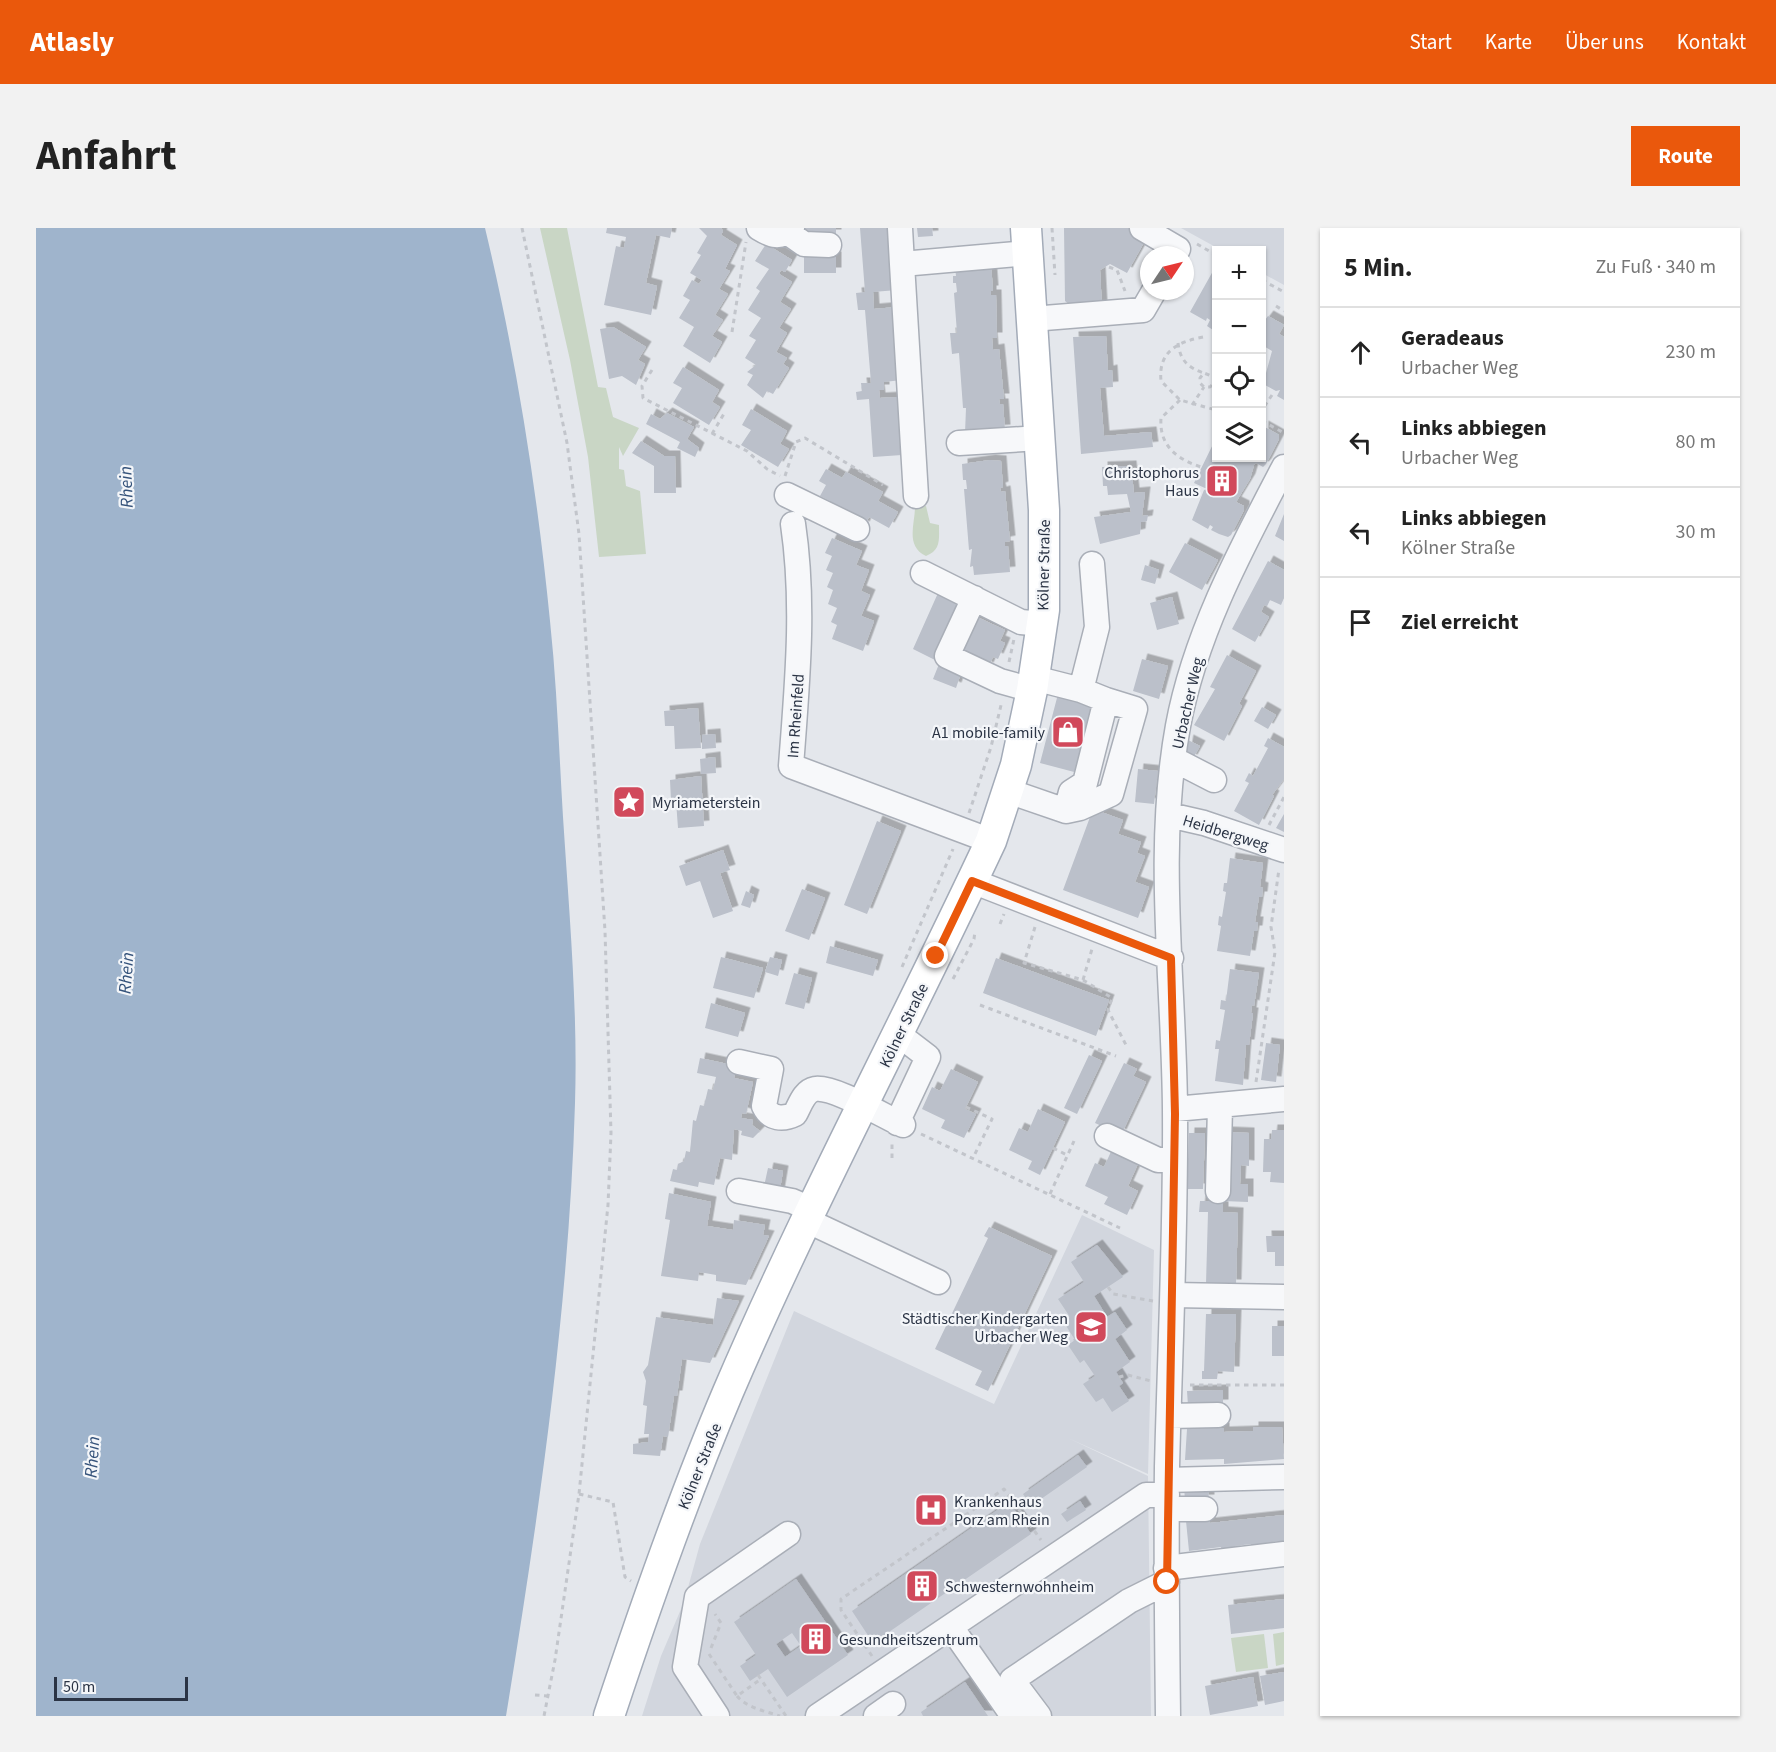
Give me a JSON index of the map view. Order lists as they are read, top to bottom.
{
  "streets": {
    "main road": ["Kölner Straße"],
    "street": ["Urbacher Weg", "Im Rheinfeld", "Heidbergweg"]
  },
  "crossings": [
    ["Kölner Straße", "Im Rheinfeld"],
    ["Urbacher Weg", "Heidbergweg"]
  ],
  "water": ["Rhein"],
  "places": {
    "building": ["Christophorus Haus", "Schwesternwohnheim", "Gesundheitszentrum"],
    "shop": ["A1 mobile-family"],
    "place": ["Myriameterstein"],
    "school or university": ["Städtischer Kindergarten Urbacher Weg"],
    "hospital": ["Krankenhaus Porz am Rhein"]
  },
  "scale_bar": "50 m",
  "north": "top right",
  "page": {
    "header": "Atlasly",
    "nav": [
      "Start",
      "Karte",
      "Über uns",
      "Kontakt"
    ],
    "title": "Anfahrt",
    "buttons": "Route",
    "heading": ["5 Min.", "Zu Fuß · 340 m"],
    "map_buttons": ["+", "−"],
    "list": [
      ["Geradeaus", "Urbacher Weg", "230 m"],
      ["Links abbiegen", "Urbacher Weg", "80 m"],
      ["Links abbiegen", "Kölner Straße", "30 m"],
      "Ziel erreicht"
    ],
    "scale": "50 m"
  }
}
